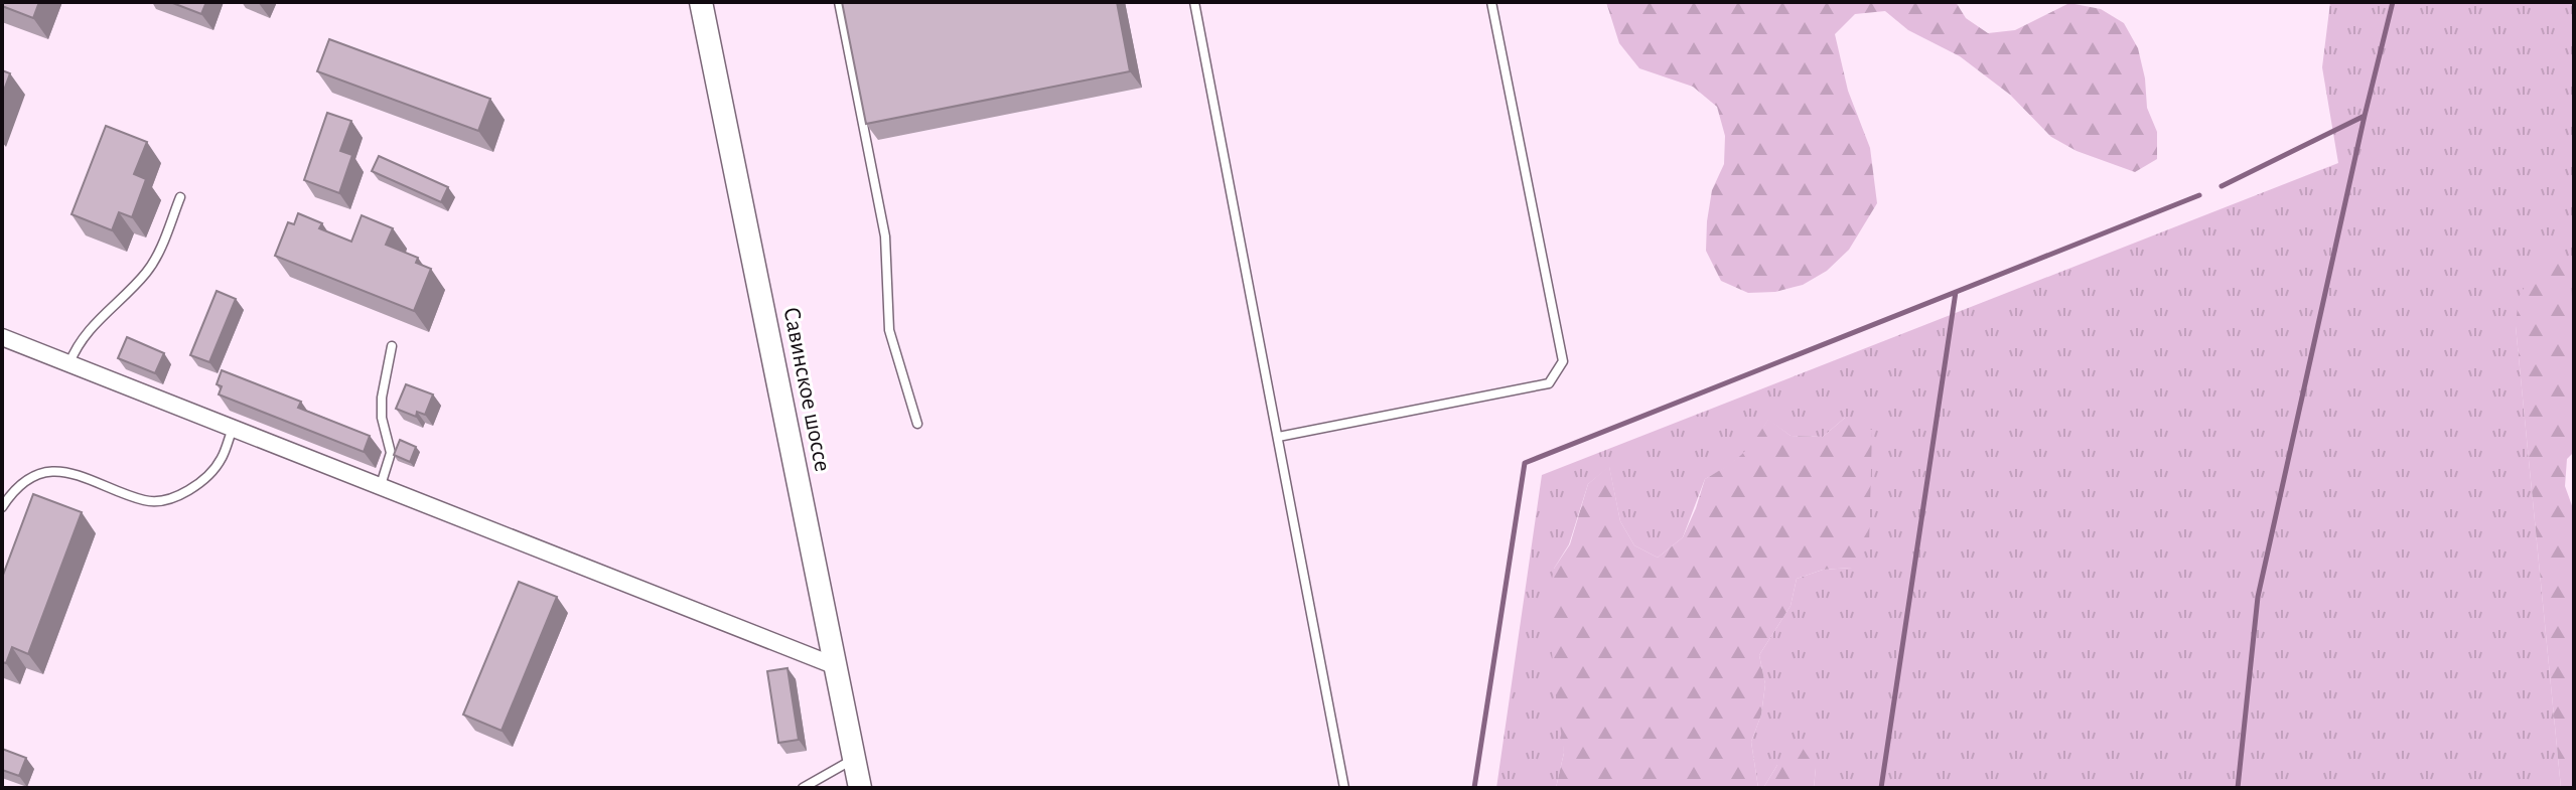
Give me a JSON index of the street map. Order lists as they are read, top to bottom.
{
  "streets": {
    "street": ["Савинское шоссе"]
  }
}
